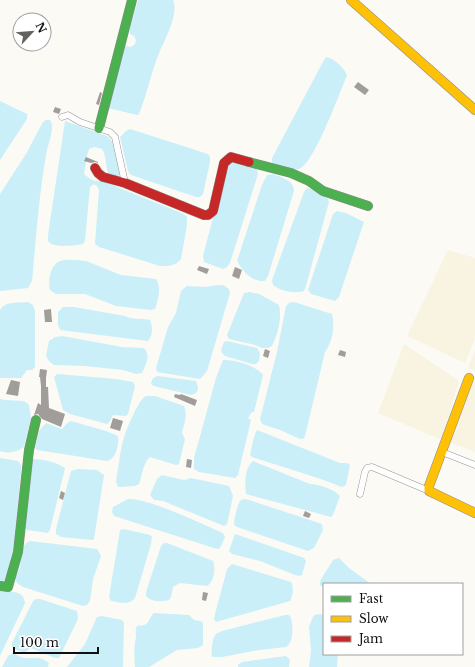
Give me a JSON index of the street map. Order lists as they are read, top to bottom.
{
  "legend": ["Fast", "Slow", "Jam"],
  "scale_bar": "100 m",
  "north": "top right"
}
